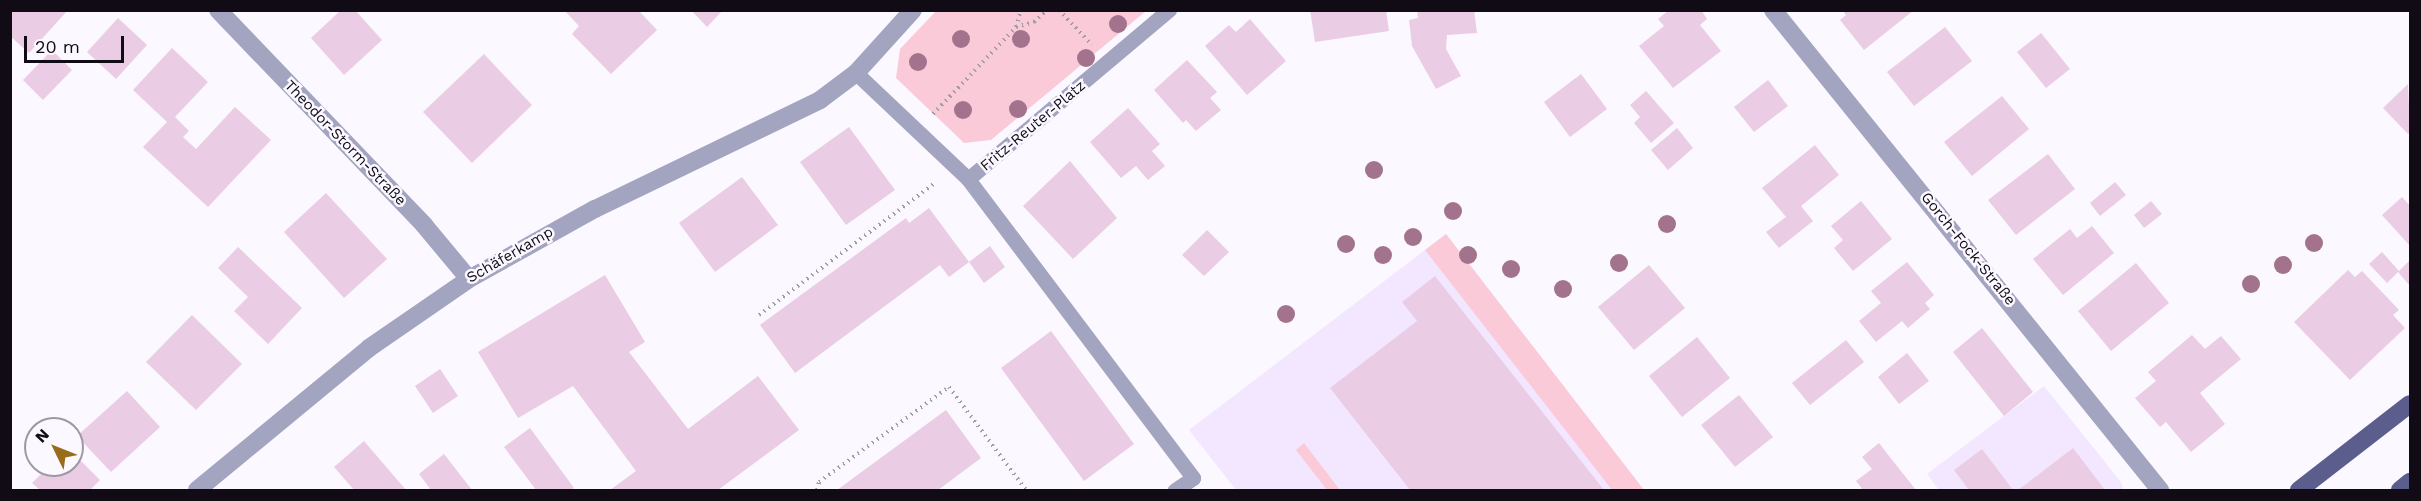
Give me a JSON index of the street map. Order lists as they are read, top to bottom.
{
  "streets": {
    "street": ["Theodor-Storm-Straße", "Gorch-Fock-Straße", "Schäferkamp"],
    "lane": ["Fritz-Reuter-Platz"]
  },
  "crossings": [
    ["Fritz-Reuter-Platz", "Schäferkamp"],
    ["Theodor-Storm-Straße", "Schäferkamp"]
  ],
  "scale_bar": "20 m",
  "north": "top left"
}
